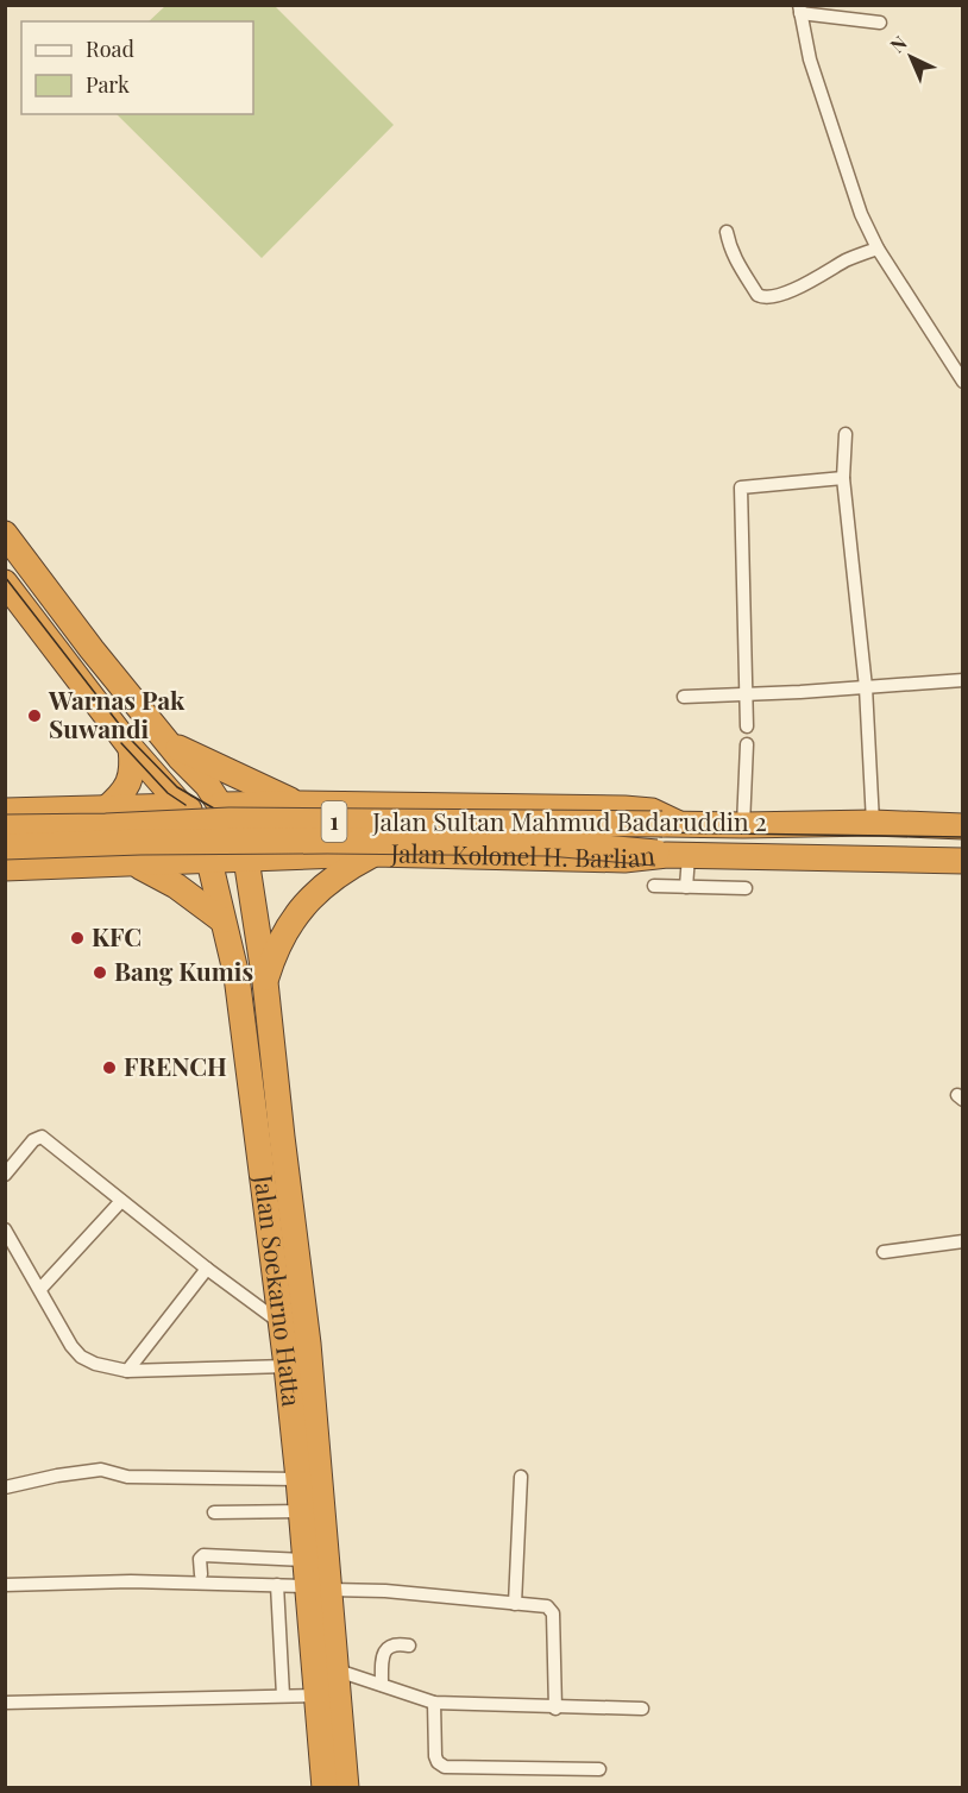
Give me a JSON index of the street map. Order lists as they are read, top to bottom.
{
  "streets": {
    "highway": [
      "1",
      "Jalan Sultan Mahmud Badaruddin 2",
      "Jalan Kolonel H. Barlian",
      "Jalan Soekarno Hatta"
    ]
  },
  "crossings": [
    ["Jalan Sultan Mahmud Badaruddin 2", "Jalan Kolonel H. Barlian"],
    ["Jalan Kolonel H. Barlian", "Jalan Soekarno Hatta"]
  ],
  "places": [
    "Warnas Pak Suwandi",
    "KFC",
    "Bang Kumis",
    "FRENCH"
  ],
  "legend": ["Road", "Park"],
  "north": "top left"
}
